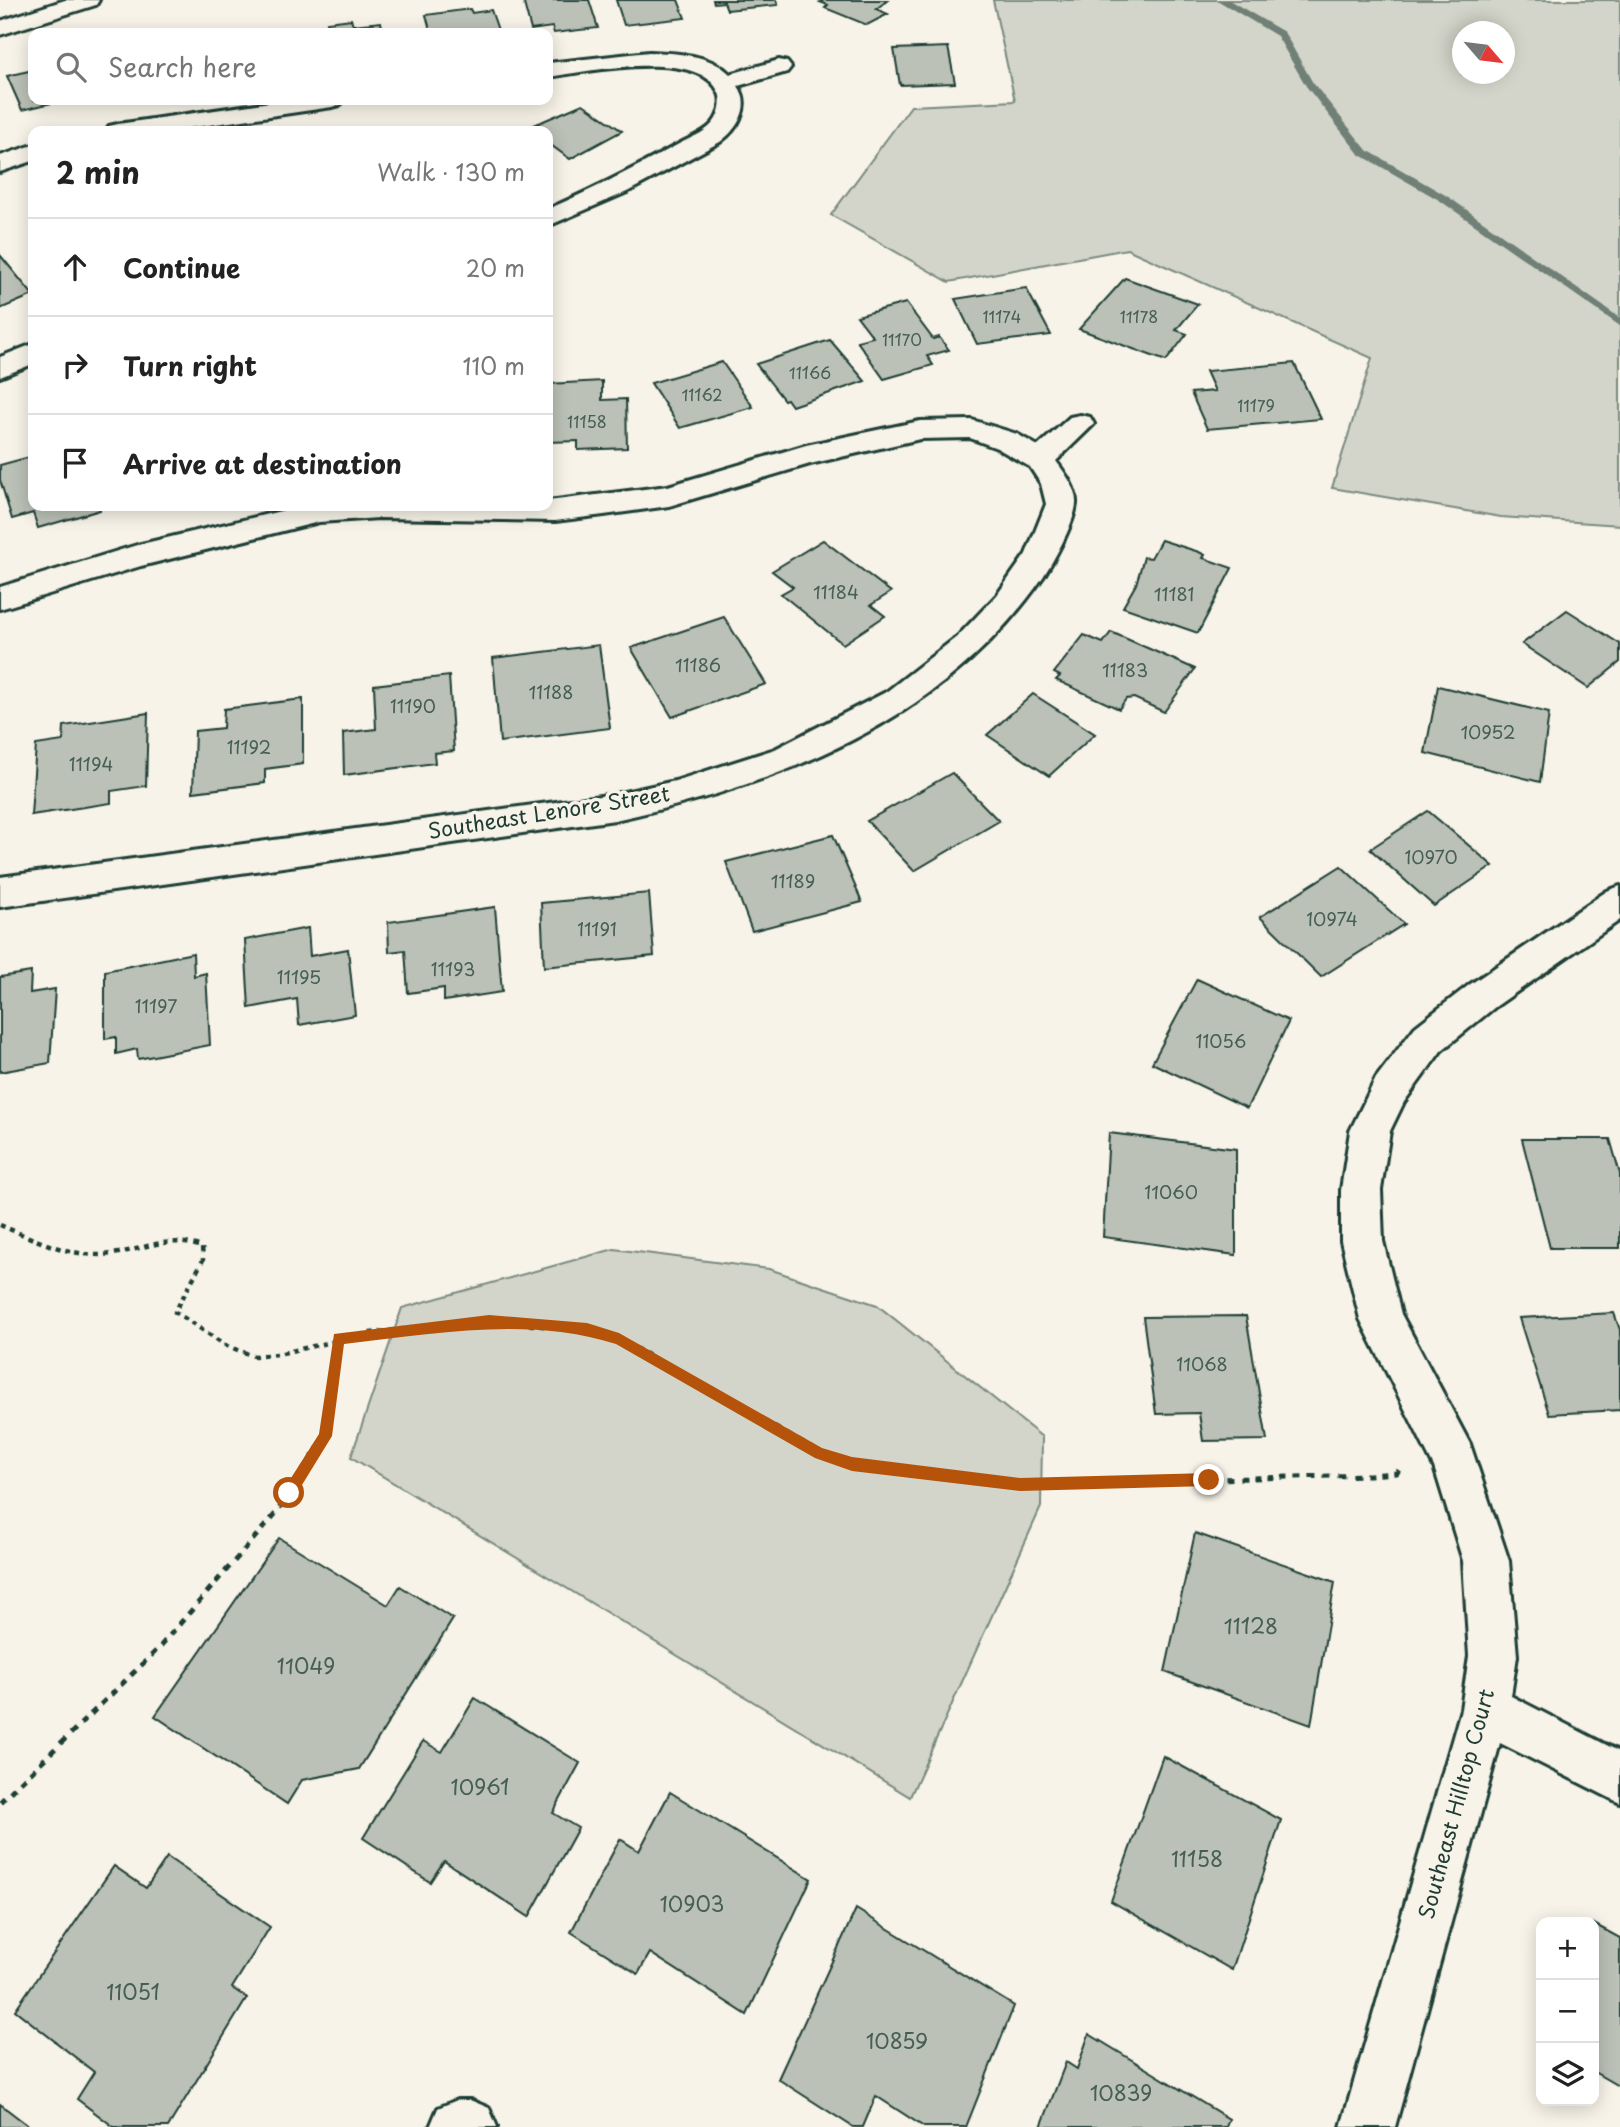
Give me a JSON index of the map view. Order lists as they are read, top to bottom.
{
  "streets": {
    "street": ["Southeast Lenore Street", "Southeast Hilltop Court"]
  },
  "house_numbers": [
    "11174",
    "11178",
    "11170",
    "11166",
    "11162",
    "11179",
    "11158",
    "11184",
    "11181",
    "11186",
    "11183",
    "11188",
    "11190",
    "10952",
    "11192",
    "11194",
    "10970",
    "11189",
    "10974",
    "11191",
    "11193",
    "11195",
    "11197",
    "11056",
    "11060",
    "11068",
    "11128",
    "11049",
    "10961",
    "11158",
    "10903",
    "11051",
    "10859",
    "10839"
  ],
  "north": "bottom right",
  "page": {
    "search": "Search here",
    "heading": ["2 min", "Walk · 130 m"],
    "list": [
      ["Continue", "20 m"],
      ["Turn right", "110 m"],
      "Arrive at destination"
    ],
    "map_buttons": ["+", "−"]
  }
}
